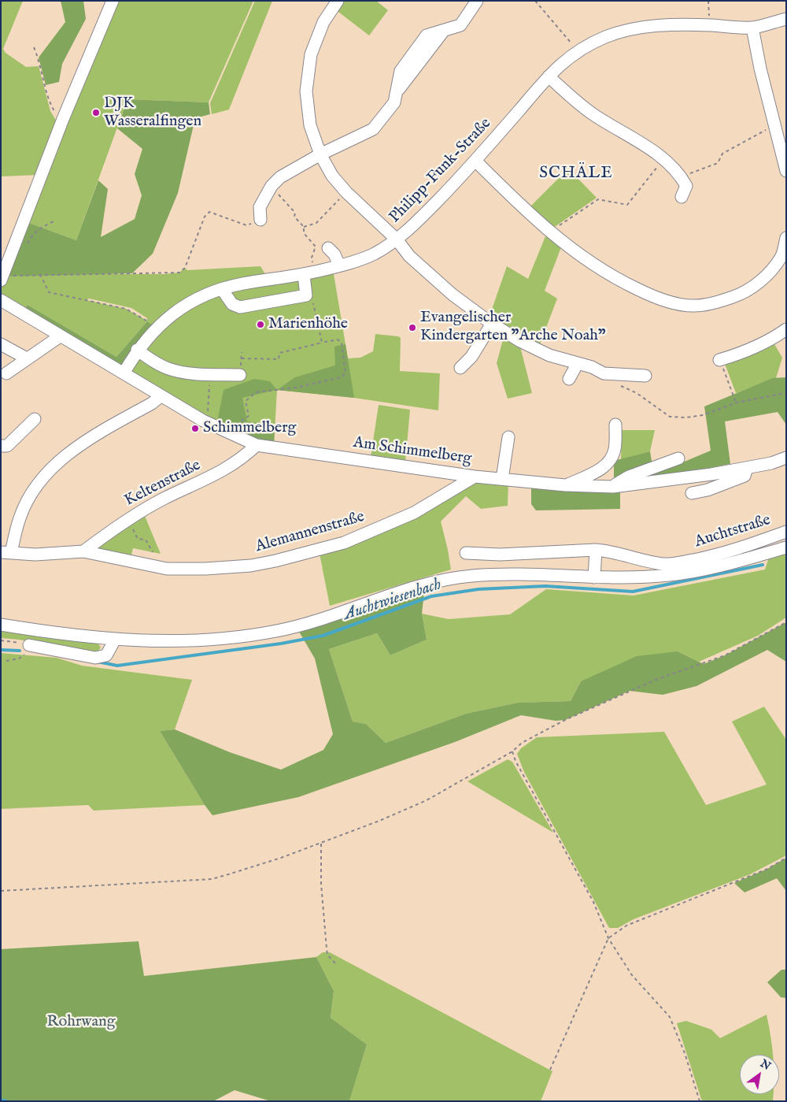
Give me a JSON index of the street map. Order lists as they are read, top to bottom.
{
  "streets": {
    "street": [
      "Philipp-Funk-Straße",
      "Am Schimmelberg",
      "Keltenstraße",
      "Auchtstraße",
      "Alemannenstraße"
    ]
  },
  "crossings": [
    ["Philipp-Funk-Straße", "Am Schimmelberg"],
    ["Am Schimmelberg", "Keltenstraße"],
    ["Am Schimmelberg", "Alemannenstraße"],
    ["Keltenstraße", "Alemannenstraße"]
  ],
  "districts": ["SCHÄLE"],
  "water": ["Auchtwiesenbach"],
  "parks": ["Rohrwang"],
  "places": [
    "DJK Wasseralfingen",
    "Marienhöhe",
    "Evangelischer Kindergarten \"Arche Noah\"",
    "Schimmelberg"
  ],
  "north": "top right"
}
